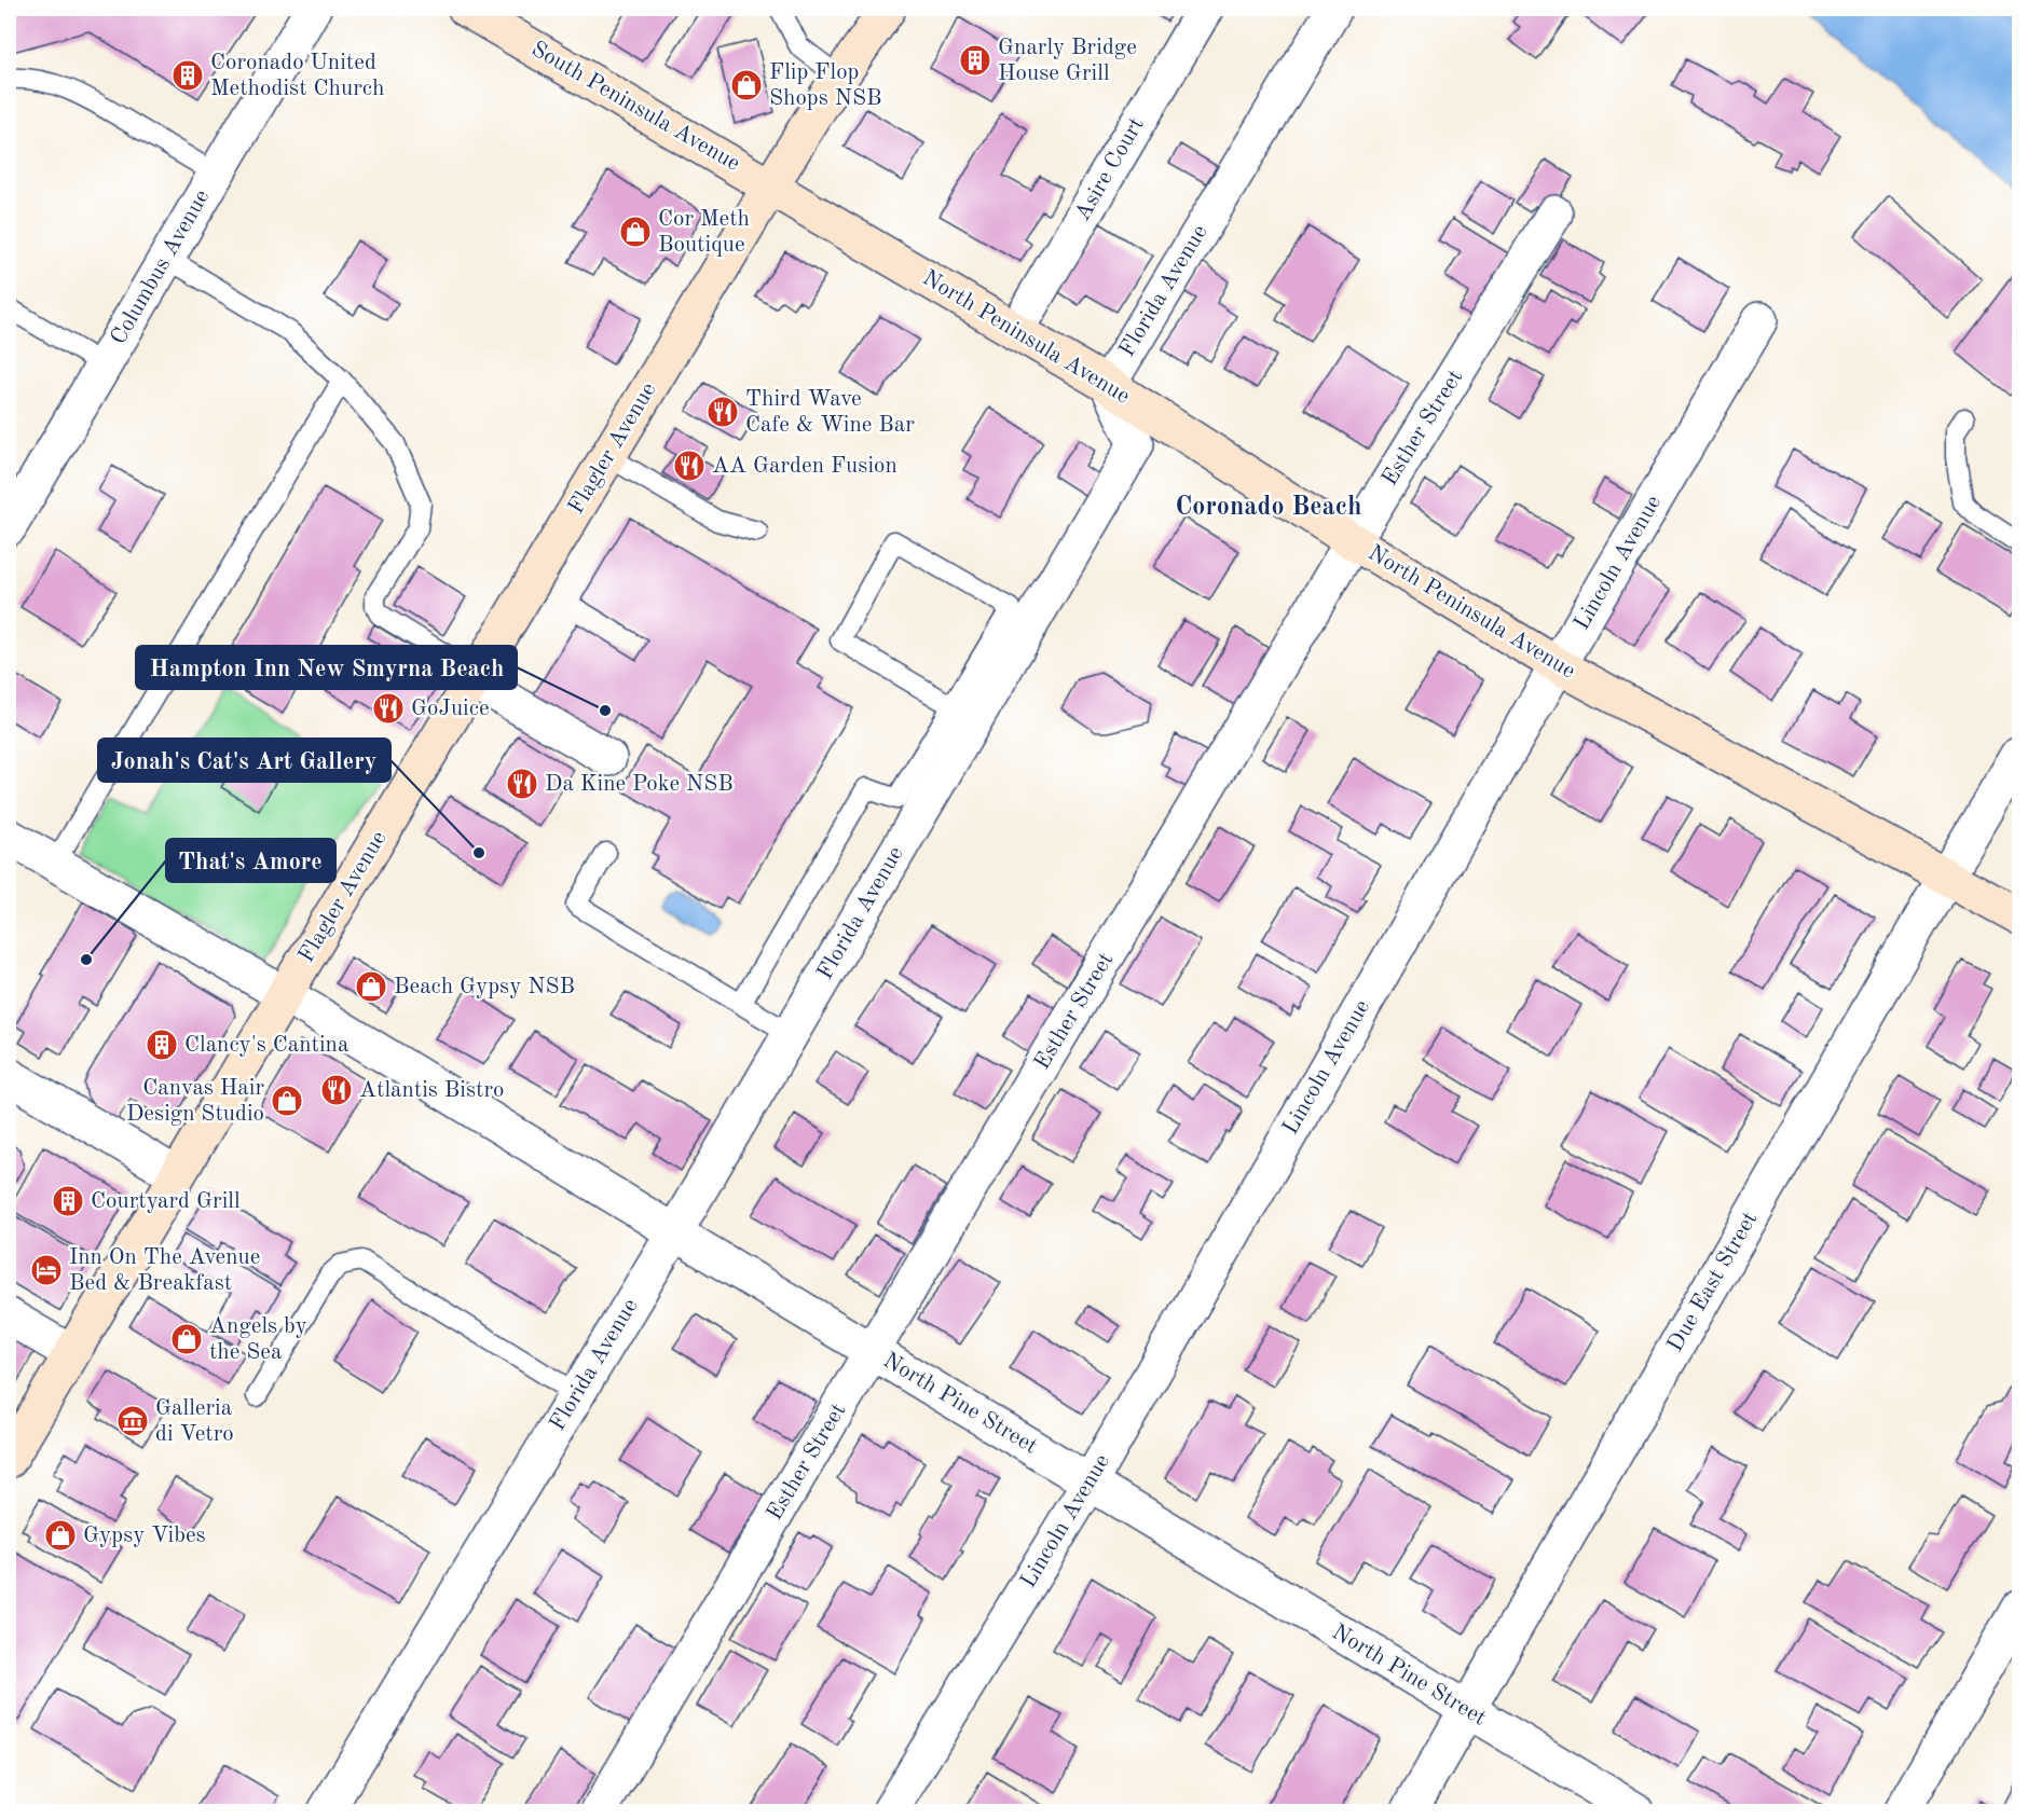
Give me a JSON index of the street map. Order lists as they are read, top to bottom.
{
  "streets": {
    "street": [
      "South Peninsula Avenue",
      "Asire Court",
      "Columbus Avenue",
      "Florida Avenue",
      "North Peninsula Avenue",
      "Esther Street",
      "Flagler Avenue",
      "Lincoln Avenue",
      "Due East Street",
      "North Pine Street"
    ]
  },
  "crossings": [
    ["South Peninsula Avenue", "North Peninsula Avenue"],
    ["South Peninsula Avenue", "Flagler Avenue"],
    ["Asire Court", "North Peninsula Avenue"],
    ["Florida Avenue", "North Peninsula Avenue"],
    ["Florida Avenue", "North Pine Street"],
    ["North Peninsula Avenue", "Esther Street"],
    ["North Peninsula Avenue", "Flagler Avenue"],
    ["North Peninsula Avenue", "Lincoln Avenue"],
    ["North Peninsula Avenue", "Due East Street"],
    ["Esther Street", "North Pine Street"],
    ["Flagler Avenue", "North Pine Street"],
    ["Lincoln Avenue", "North Pine Street"],
    ["Due East Street", "North Pine Street"]
  ],
  "districts": ["Coronado Beach"],
  "places": {
    "building": [
      "Gnarly Bridge House Grill",
      "Coronado United Methodist Church",
      "Clancy's Cantina",
      "Courtyard Grill"
    ],
    "shop": [
      "Flip Flop Shops NSB",
      "Cor Meth Boutique",
      "Beach Gypsy NSB",
      "Canvas Hair Design Studio",
      "Angels by the Sea",
      "Gypsy Vibes"
    ],
    "restaurant": [
      "Third Wave Cafe & Wine Bar",
      "AA Garden Fusion",
      "GoJuice",
      "Da Kine Poke NSB",
      "Atlantis Bistro"
    ],
    "other": ["Hampton Inn New Smyrna Beach", "Jonah's Cat's Art Gallery", "That's Amore"],
    "hotel": ["Inn On The Avenue Bed & Breakfast"],
    "museum": ["Galleria di Vetro"]
  }
}
